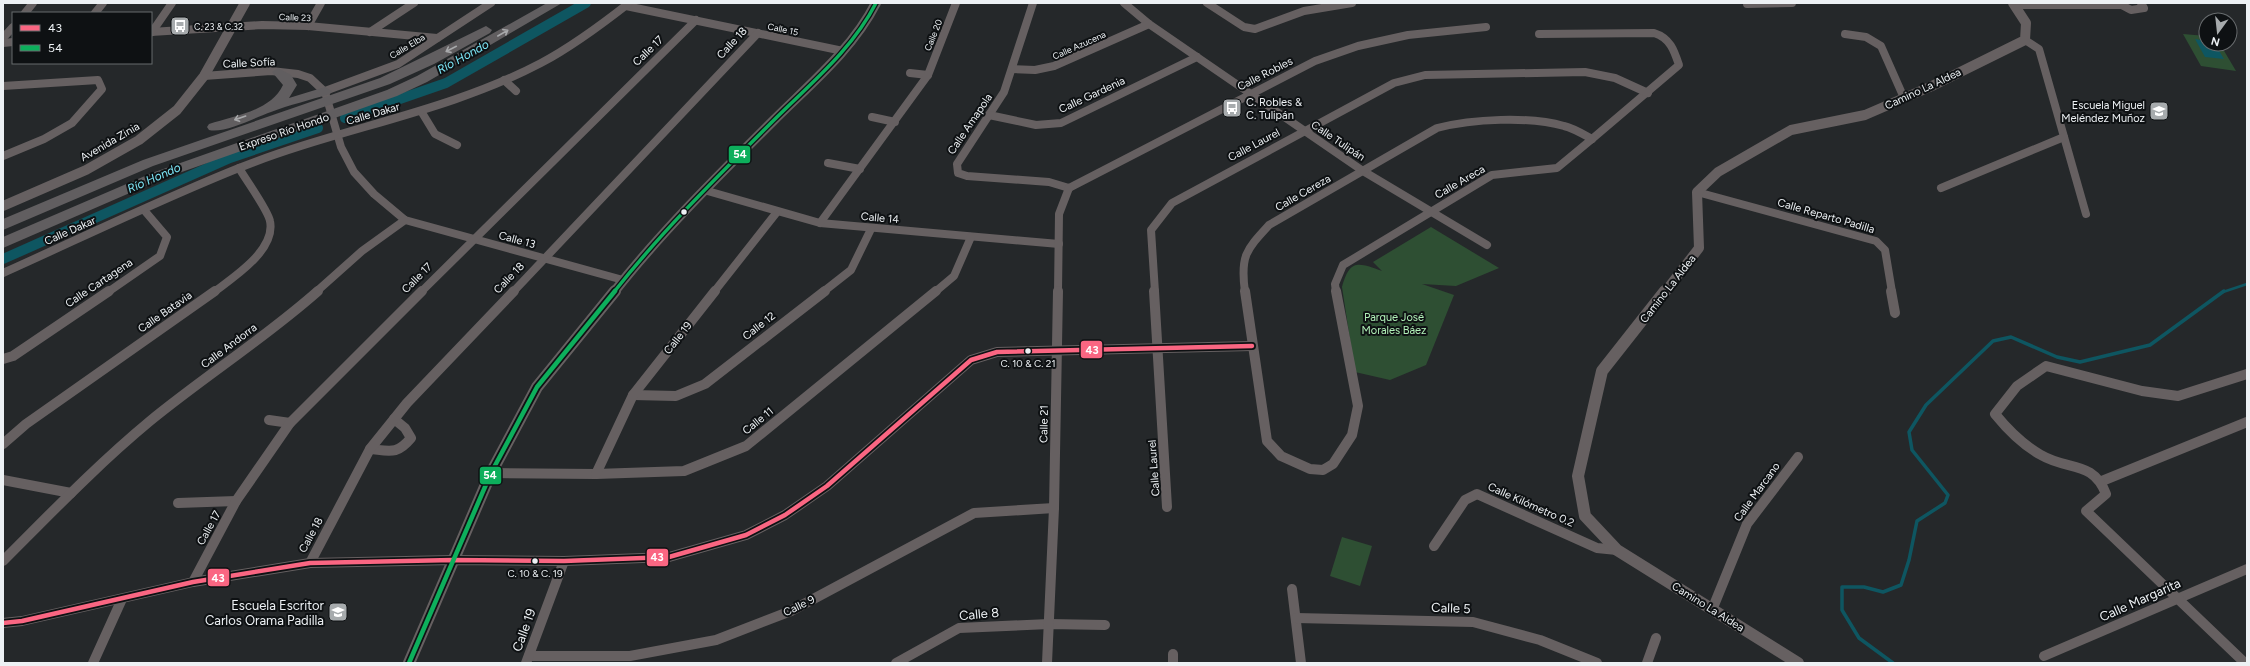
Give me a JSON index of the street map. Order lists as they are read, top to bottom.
{
  "streets": {
    "highway": ["Expreso Río Hondo"],
    "street": [
      "Calle 23",
      "Calle 15",
      "Calle 20",
      "Calle 18",
      "Calle Azucena",
      "Calle Elba",
      "Calle 17",
      "Calle Sofía",
      "Calle Robles",
      "Camino La Aldea",
      "Calle Gardenia",
      "Calle Dakar",
      "Calle Amapola",
      "Calle Tulipán",
      "Avenida Zinia",
      "Calle Laurel",
      "Calle Areca",
      "Calle Cereza",
      "Calle Reparto Padilla",
      "Calle 14",
      "Calle 13",
      "Calle Cartagena",
      "Calle Batavia",
      "Calle 12",
      "Calle 19",
      "Calle Andorra",
      "Calle 11",
      "Calle 21",
      "Calle Marcano",
      "Calle Kilómetro 0.2",
      "Calle Margarita",
      "Calle 9",
      "Calle 5",
      "Calle 8"
    ]
  },
  "crossings": [
    ["Calle 23", "Calle Elba"],
    ["Calle 23", "Avenida Zinia"],
    ["Calle 15", "Calle 18"],
    ["Calle 15", "Calle 17"],
    ["Calle 15", "Calle Dakar"],
    ["Calle 20", "Calle 14"],
    ["Calle 18", "Calle 13"],
    ["Calle Azucena", "Calle Amapola"],
    ["Calle Azucena", "Calle Tulipán"],
    ["Calle Elba", "Calle Sofía"],
    ["Calle 17", "Calle 13"],
    ["Calle Sofía", "Avenida Zinia"],
    ["Calle Robles", "Calle Amapola"],
    ["Calle Robles", "Calle Tulipán"],
    ["Calle Robles", "Calle 21"],
    ["Camino La Aldea", "Calle Reparto Padilla"],
    ["Camino La Aldea", "Calle Marcano"],
    ["Camino La Aldea", "Calle Kilómetro 0.2"],
    ["Calle Gardenia", "Calle Amapola"],
    ["Calle Gardenia", "Calle Tulipán"],
    ["Calle Dakar", "Calle Cartagena"],
    ["Calle Dakar", "Calle Batavia"],
    ["Calle Amapola", "Calle 21"],
    ["Calle Tulipán", "Calle Laurel"],
    ["Calle Tulipán", "Calle Areca"],
    ["Calle Tulipán", "Calle Cereza"],
    ["Calle Laurel", "Calle Areca"],
    ["Calle Areca", "Calle Cereza"],
    ["Calle 14", "Calle 12"],
    ["Calle 14", "Calle 19"],
    ["Calle 14", "Calle 11"],
    ["Calle 14", "Calle 21"],
    ["Calle 13", "Calle Andorra"],
    ["Calle 12", "Calle 19"],
    ["Calle 19", "Calle 11"],
    ["Calle 19", "Calle 9"],
    ["Calle 21", "Calle 9"],
    ["Calle 21", "Calle 8"]
  ],
  "water": ["Río Hondo"],
  "parks": ["Parque José Morales Báez"],
  "places": {
    "bus stop": ["C. 23 & C.32", "C. Robles & C. Tulipán"],
    "school or university": ["Escuela Miguel Meléndez Muñoz", "Escuela Escritor Carlos Orama Padilla"],
    "other": ["C. 10 & C. 21", "C. 10 & C. 19"]
  },
  "lines": ["transit line 54", "transit line 43"],
  "legend": ["43", "54"],
  "north": "bottom"
}
